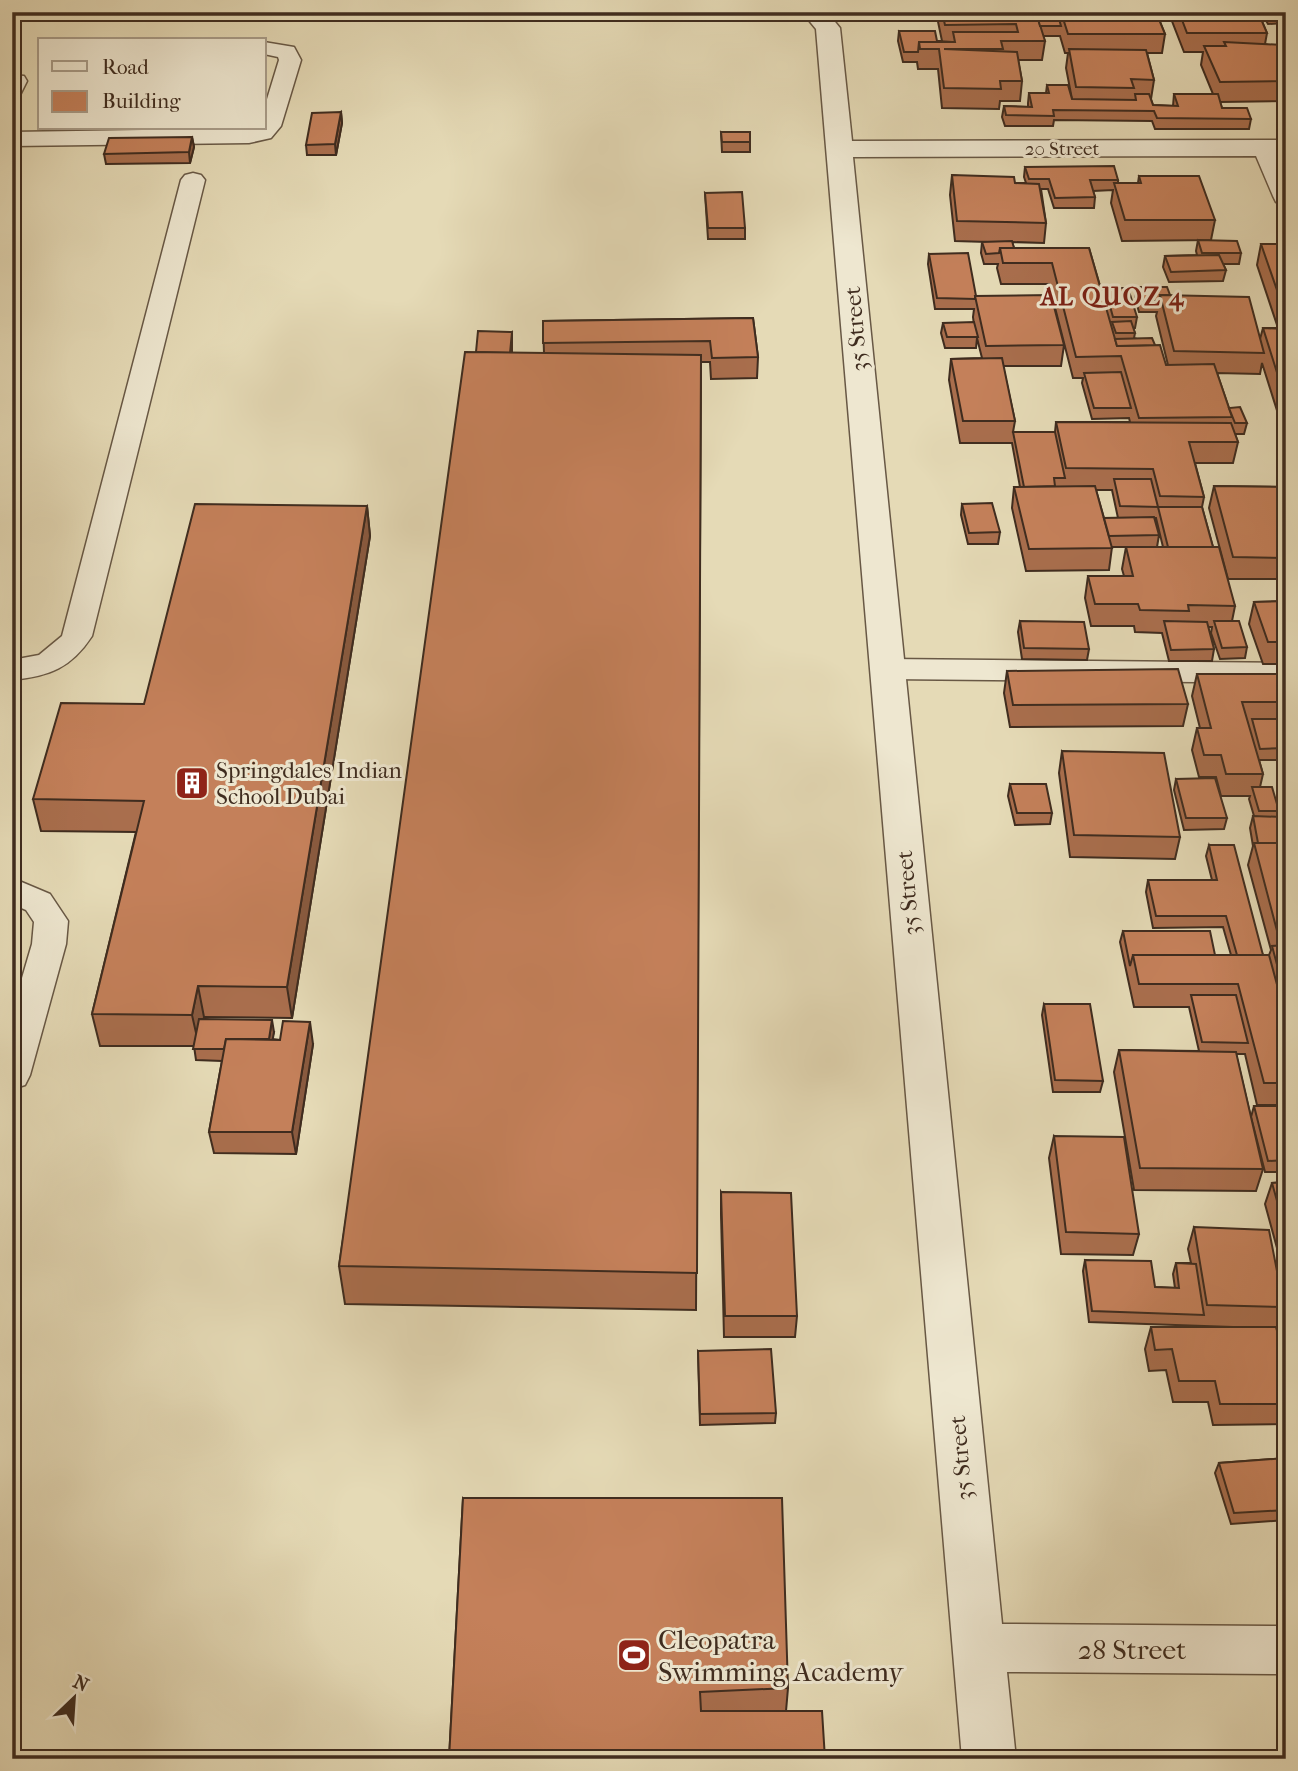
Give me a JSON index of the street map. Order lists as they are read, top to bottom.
{
  "streets": {
    "street": ["20 Street", "35 Street", "28 Street"]
  },
  "crossings": [
    ["20 Street", "35 Street"],
    ["35 Street", "28 Street"]
  ],
  "districts": ["AL QUOZ 4"],
  "places": {
    "building": ["Springdales Indian School Dubai"],
    "sports": ["Cleopatra Swimming Academy"]
  },
  "legend": ["Road", "Building"],
  "north": "top right"
}
